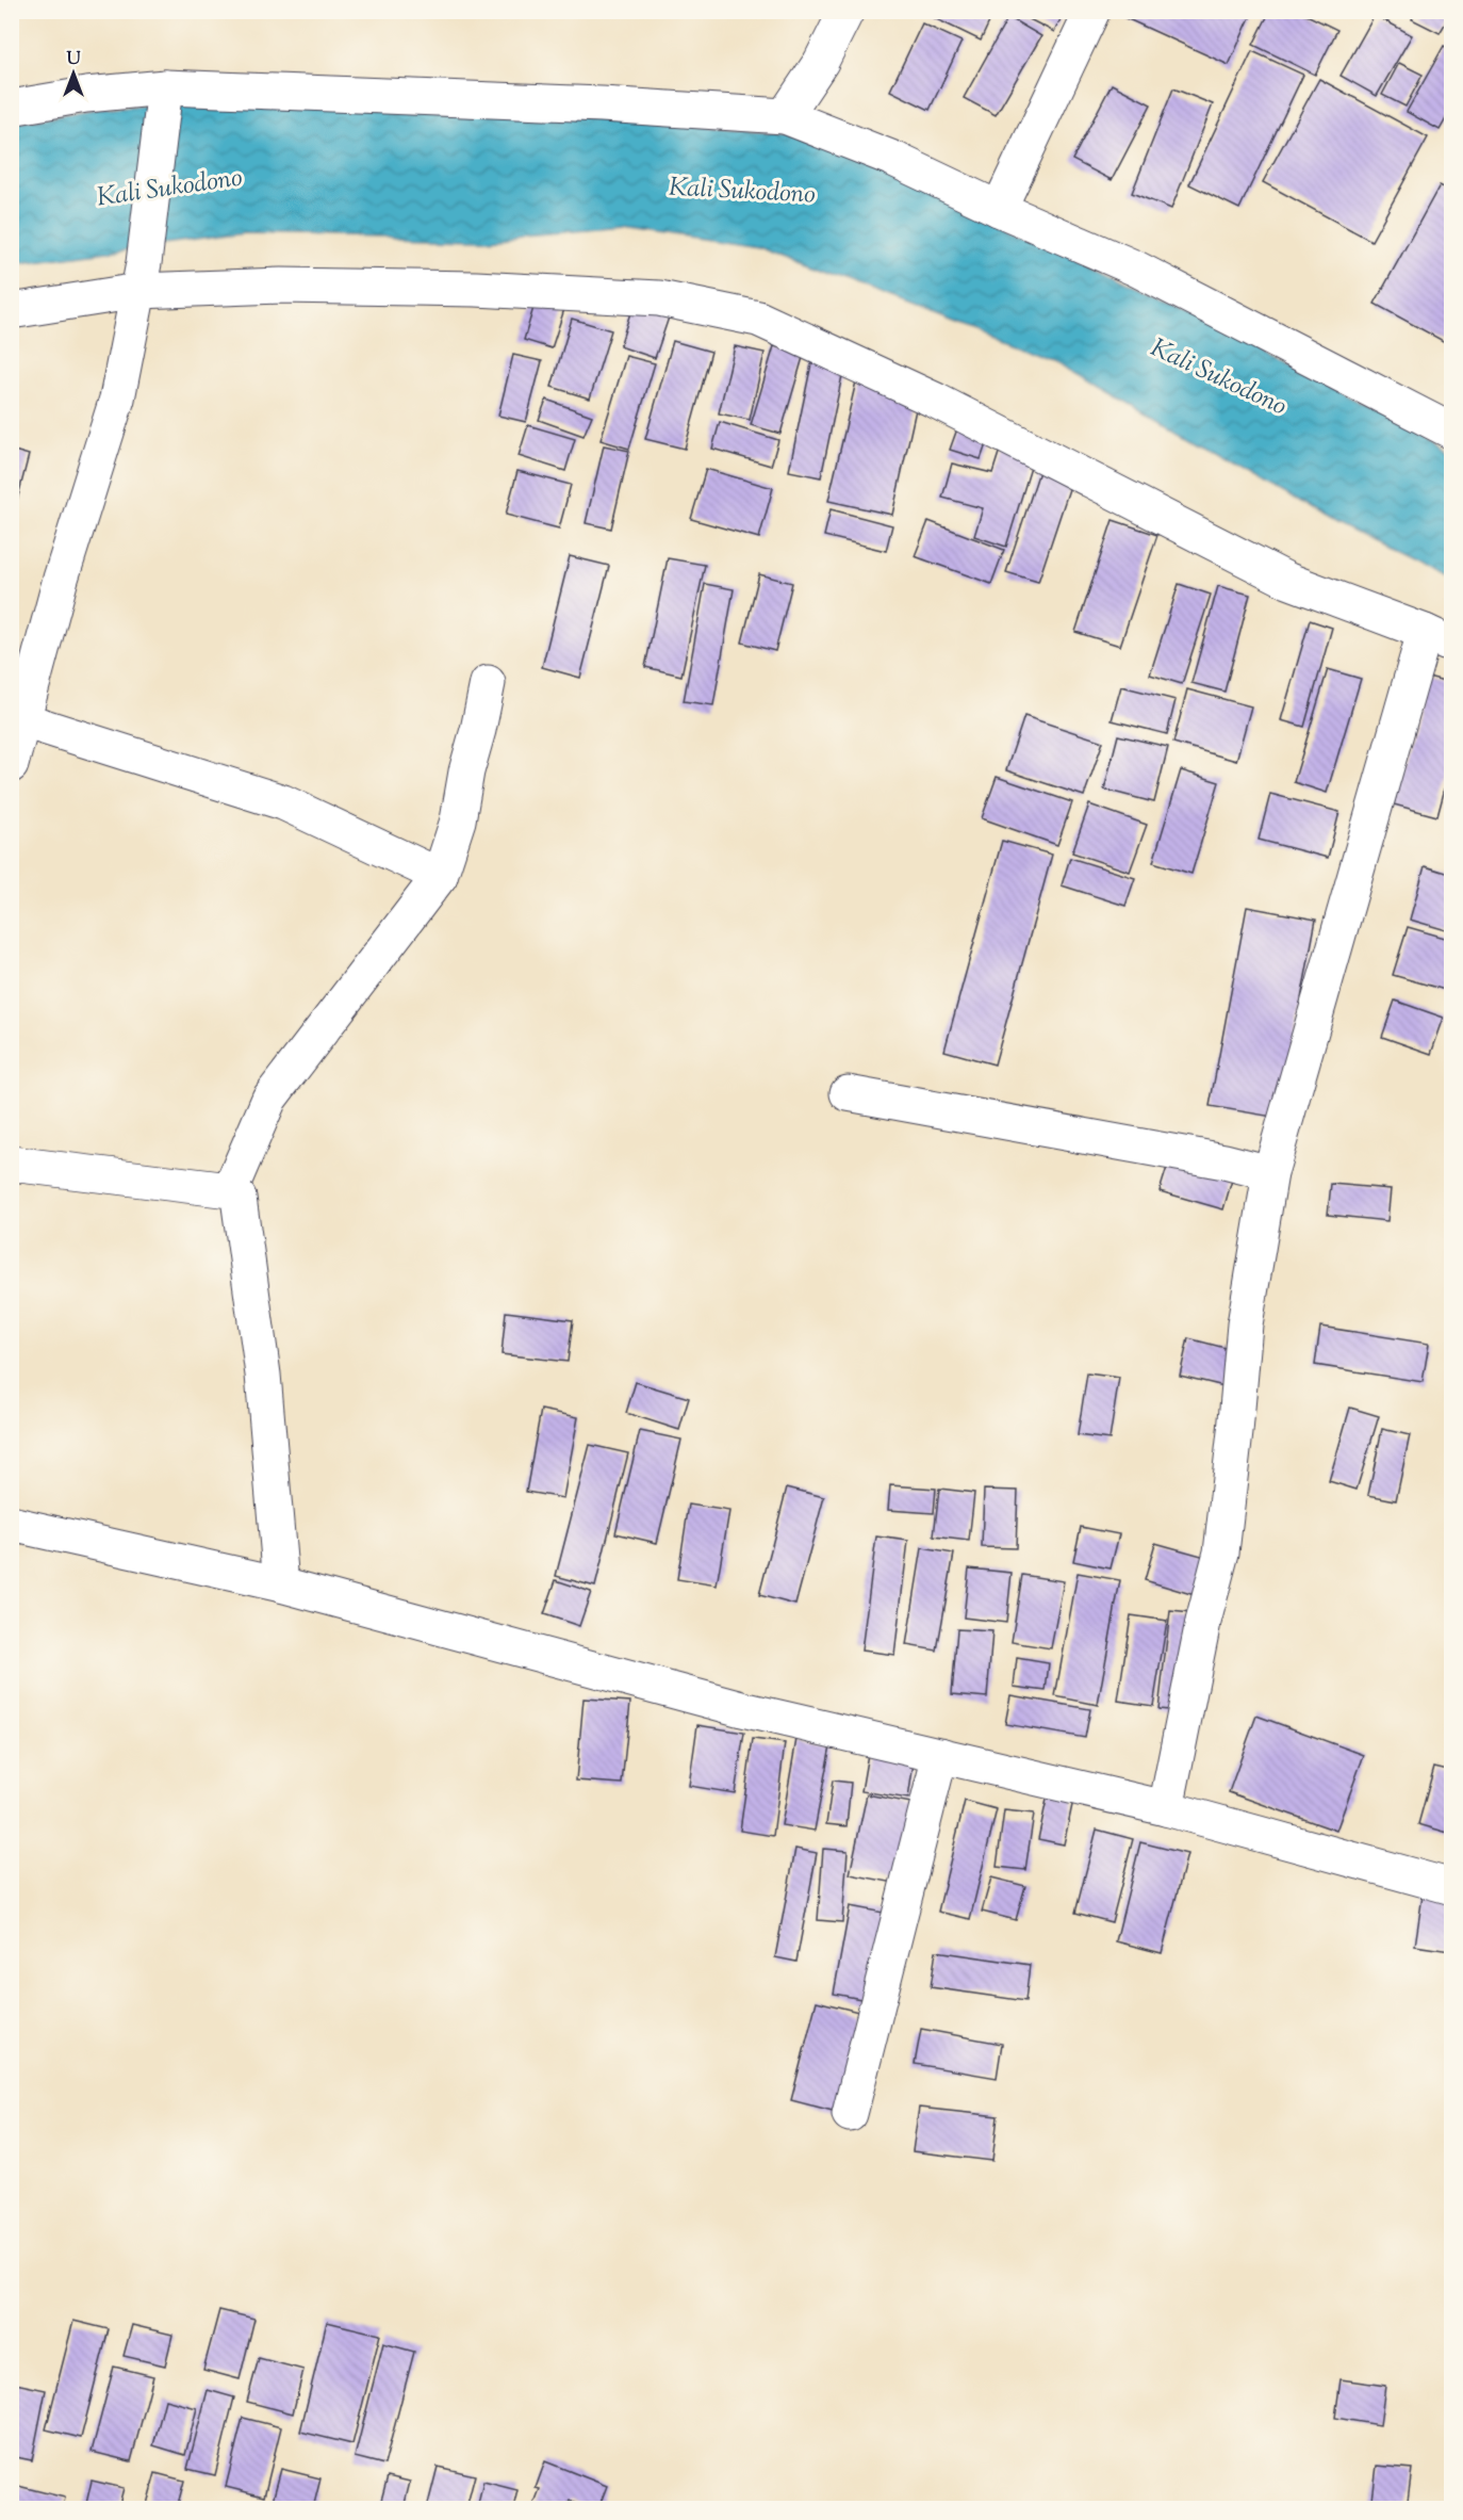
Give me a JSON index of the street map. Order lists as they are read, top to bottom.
{
  "water": ["Kali Sukodono"],
  "north": "top"
}
